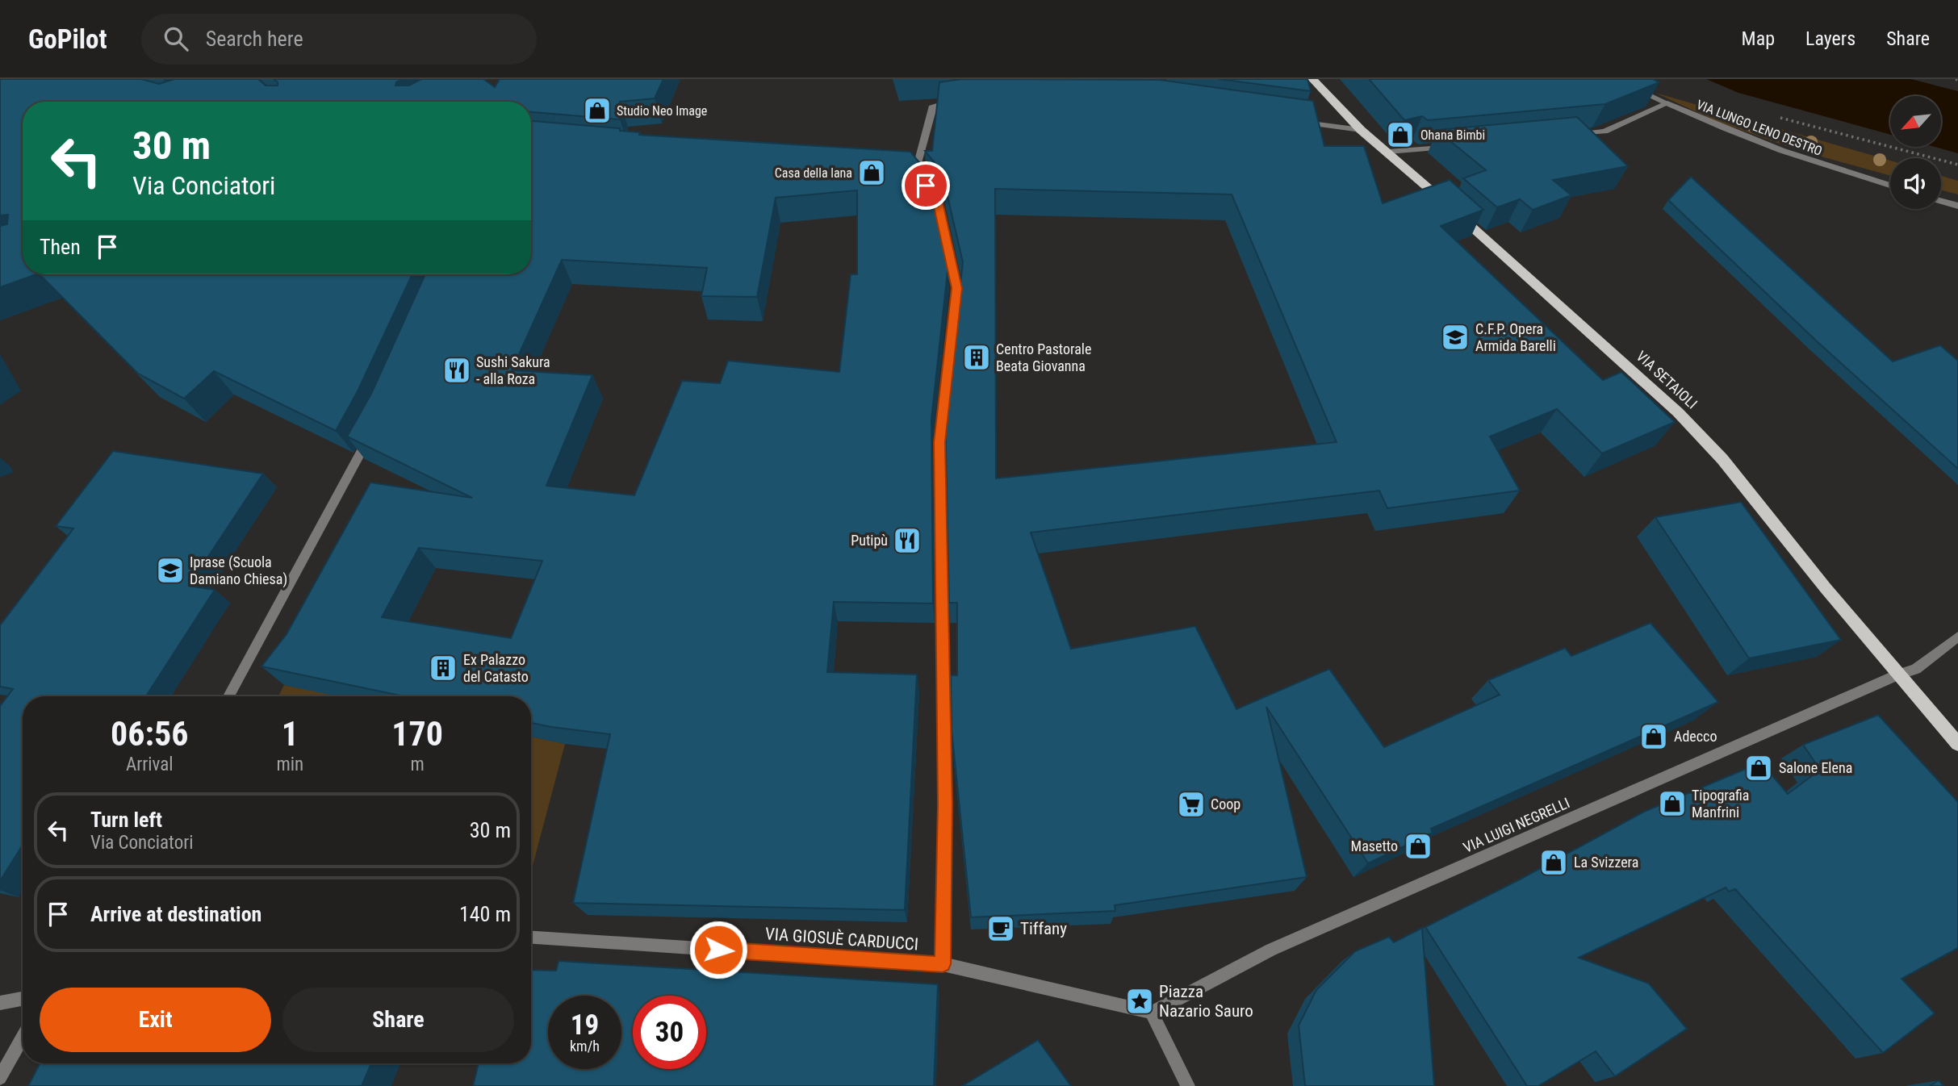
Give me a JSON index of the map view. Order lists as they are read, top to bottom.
{
  "streets": {
    "main road": ["VIA SETAIOLI"],
    "street": ["VIA LUNGO LENO DESTRO", "VIA LUIGI NEGRELLI", "VIA GIOSUÈ CARDUCCI"]
  },
  "crossings": [
    ["VIA SETAIOLI", "VIA LUIGI NEGRELLI"],
    ["VIA LUIGI NEGRELLI", "VIA GIOSUÈ CARDUCCI"]
  ],
  "places": {
    "shop": [
      "Studio Neo Image",
      "Ohana Bimbi",
      "Casa della lana",
      "Adecco",
      "Salone Elena",
      "Tipografia Manfrini",
      "Masetto",
      "La Svizzera"
    ],
    "school or university": ["C.F.P. Opera Armida Barelli", "Iprase (Scuola Damiano Chiesa)"],
    "building": ["Centro Pastorale Beata Giovanna", "Ex Palazzo del Catasto"],
    "restaurant": ["Sushi Sakura - alla Roza", "Putipù"],
    "supermarket": ["Coop"],
    "cafe": ["Tiffany"],
    "place": ["Piazza Nazario Sauro"]
  },
  "north": "bottom left",
  "page": {
    "header": "GoPilot",
    "search": "Search here",
    "nav": ["Map", "Layers", "Share"],
    "turn": ["30 m", "Via Conciatori"],
    "then": "Then",
    "eta": [
      "06:56",
      "Arrival",
      "1",
      "min",
      "170",
      "m"
    ],
    "list": [
      {
        "name": "Turn left",
        "note": "Via Conciatori",
        "value": "30 m"
      },
      {
        "name": "Arrive at destination",
        "value": "140 m"
      }
    ],
    "buttons": ["Exit", "Share"],
    "speed": "19 km/h",
    "limit": "30"
  }
}
